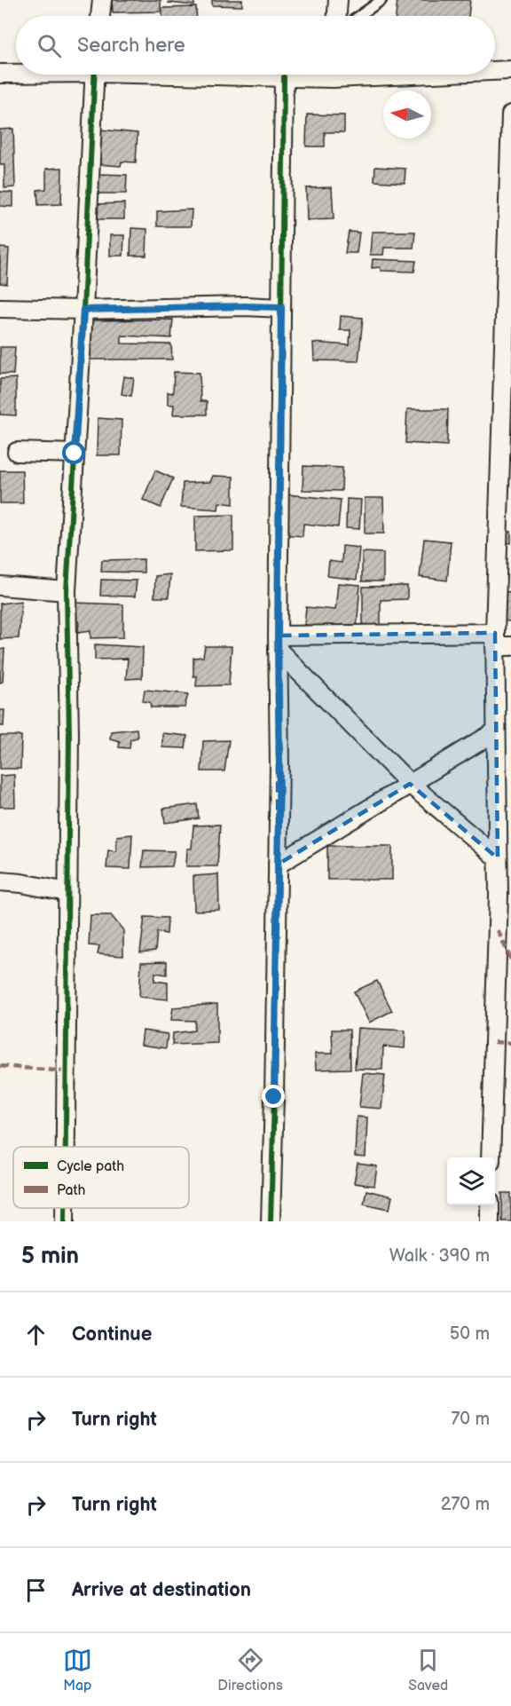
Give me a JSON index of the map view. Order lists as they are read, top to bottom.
{
  "legend": ["Cycle path", "Path"],
  "north": "left",
  "page": {
    "search": "Search here",
    "heading": ["5 min", "Walk · 390 m"],
    "list": [
      ["Continue", "50 m"],
      ["Turn right", "70 m"],
      ["Turn right", "270 m"],
      "Arrive at destination"
    ],
    "nav": ["Map", "Directions", "Saved"]
  }
}
